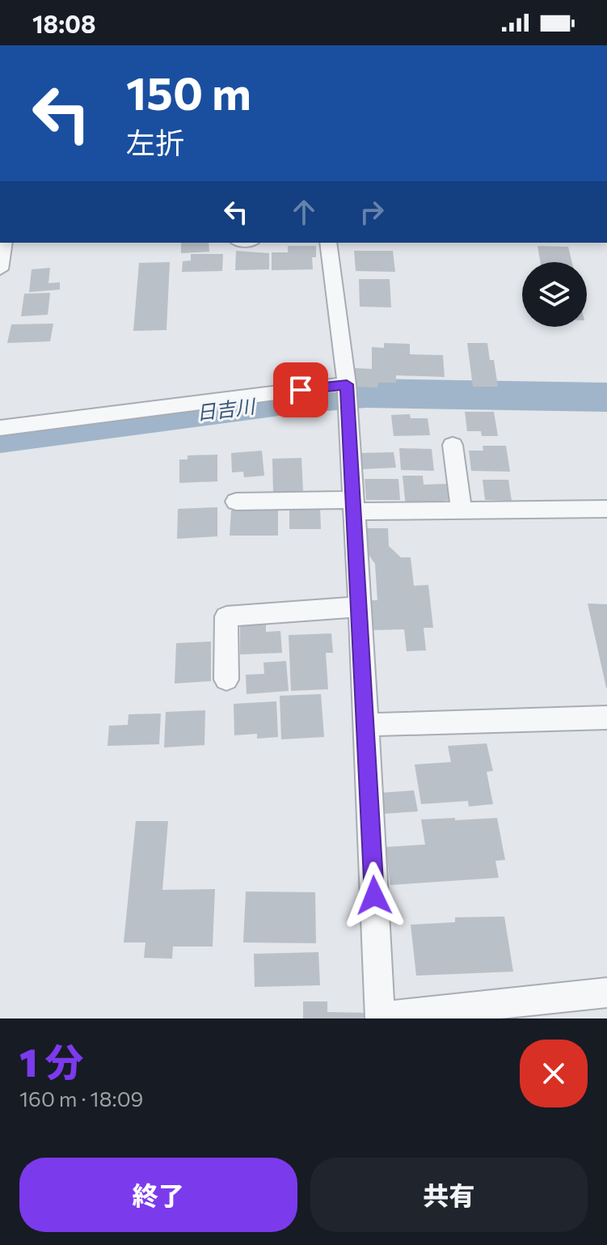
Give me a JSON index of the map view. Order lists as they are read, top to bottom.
{
  "water": ["日吉川"],
  "page": {
    "status": "18:08",
    "turn": ["150 m", "左折"],
    "heading": ["1 分", "160 m · 18:09"],
    "buttons": ["終了", "共有"]
  }
}
